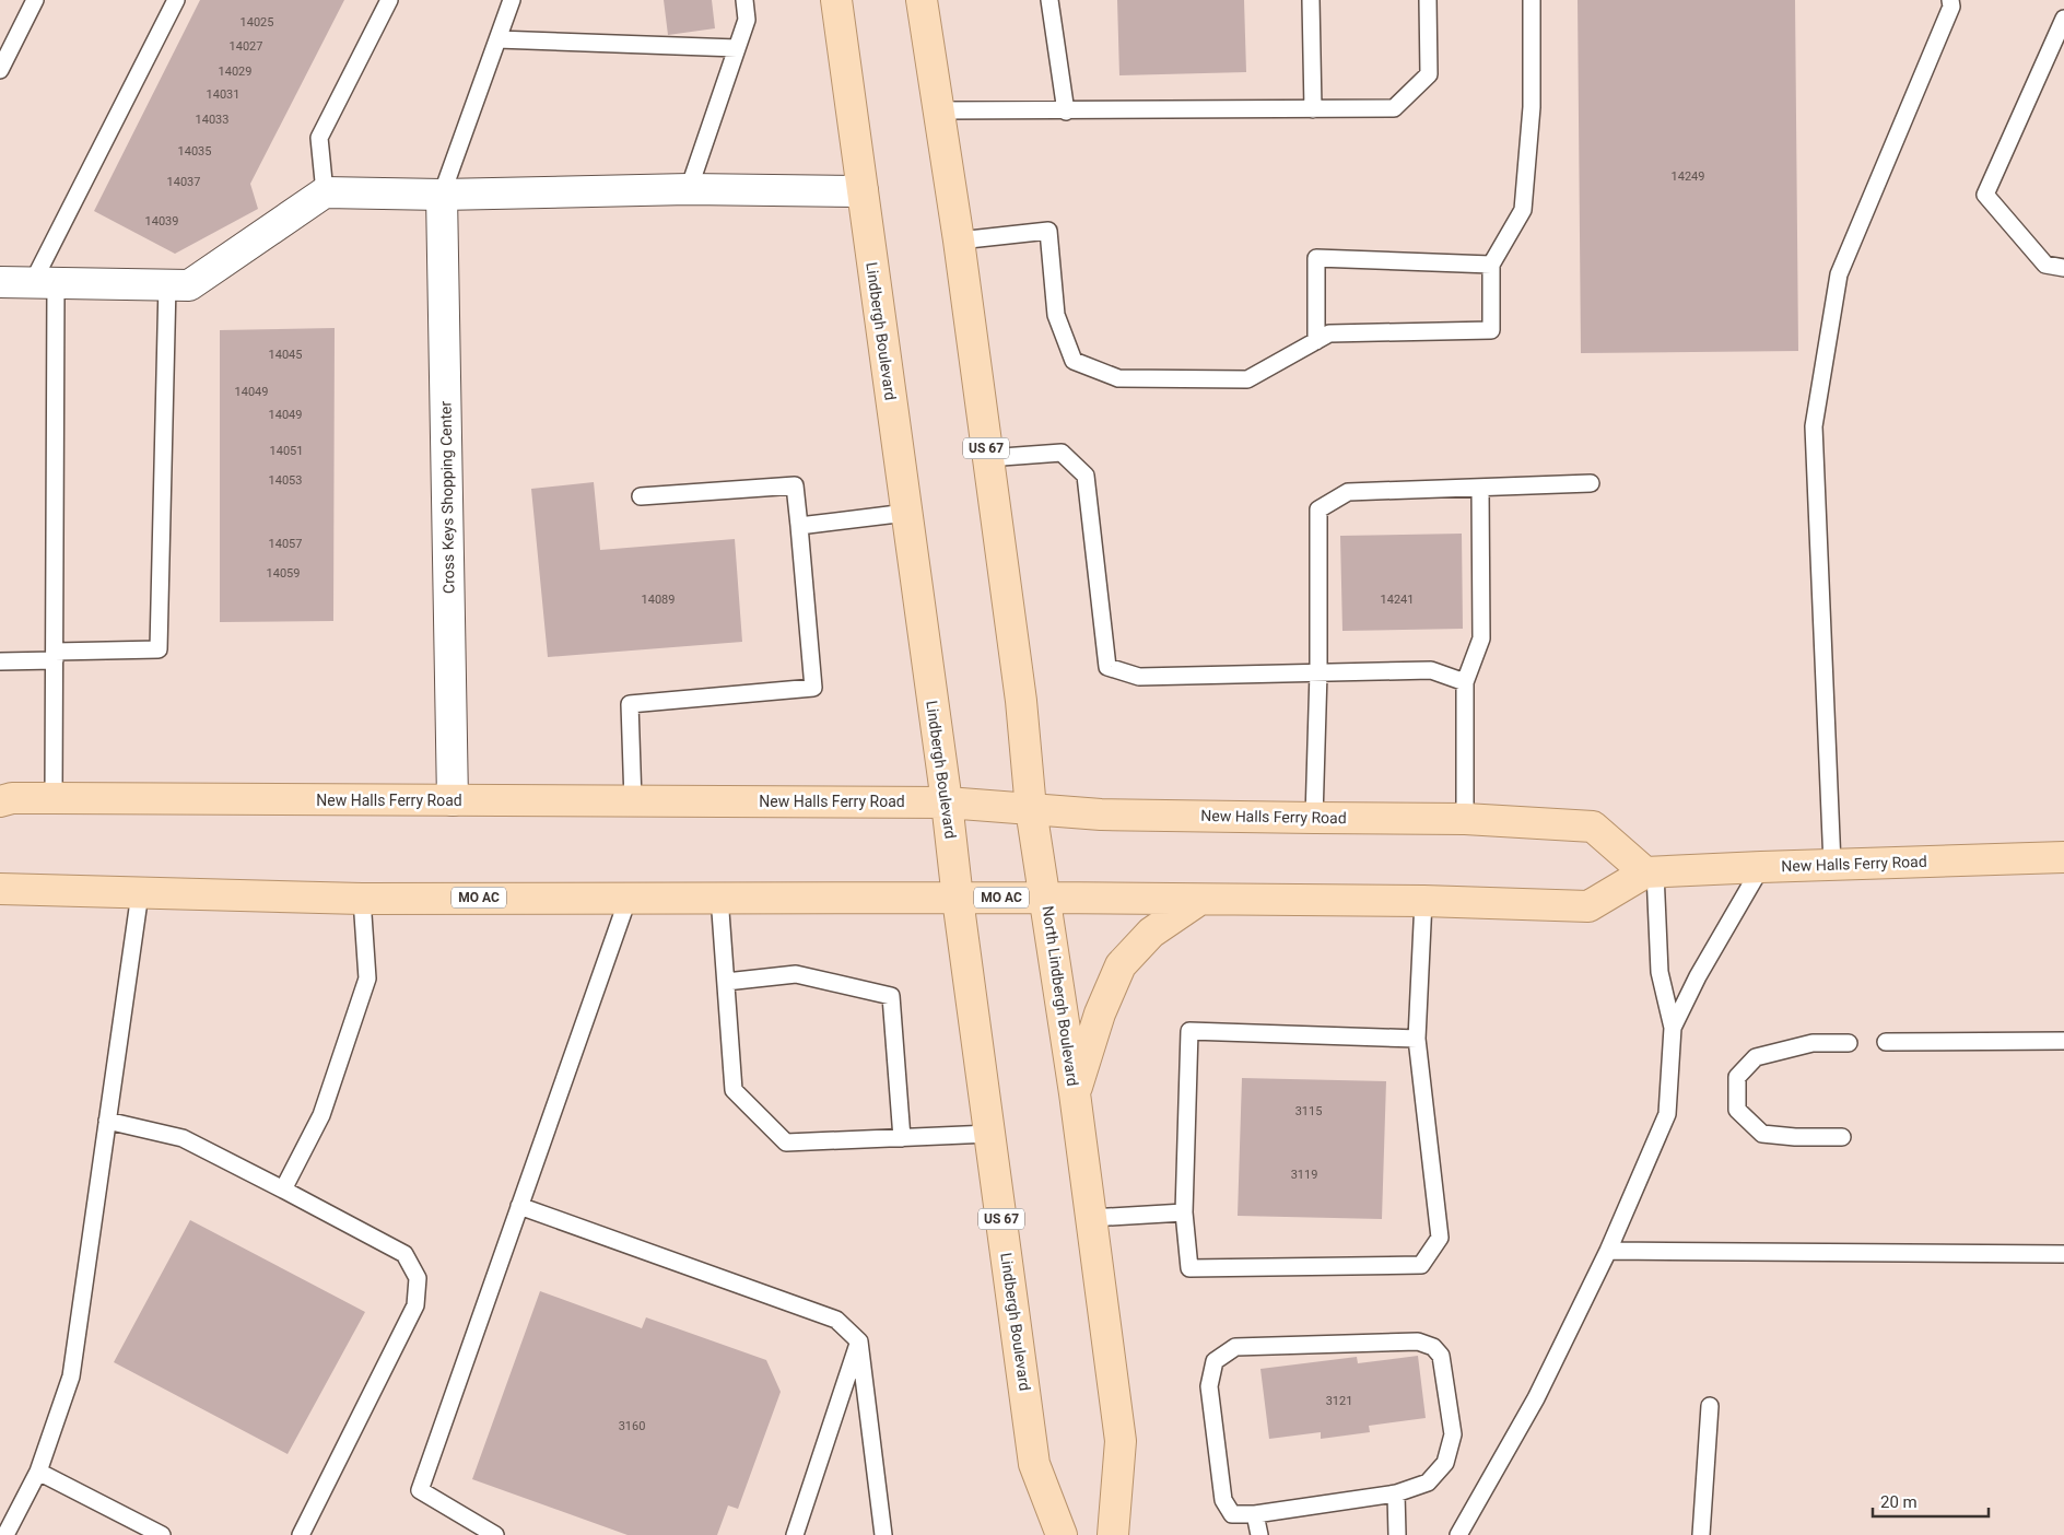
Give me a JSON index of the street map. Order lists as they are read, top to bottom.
{
  "streets": {
    "main road": [
      "Lindbergh Boulevard",
      "US 67",
      "New Halls Ferry Road",
      "MO AC",
      "North Lindbergh Boulevard"
    ],
    "street": ["Cross Keys Shopping Center"]
  },
  "crossings": [
    ["Lindbergh Boulevard", "New Halls Ferry Road"],
    ["US 67", "New Halls Ferry Road"],
    ["US 67", "North Lindbergh Boulevard"],
    ["Cross Keys Shopping Center", "New Halls Ferry Road"],
    ["New Halls Ferry Road", "North Lindbergh Boulevard"]
  ],
  "house_numbers": [
    "14025",
    "14027",
    "14029",
    "14031",
    "14033",
    "14035",
    "14249",
    "14037",
    "14039",
    "14045",
    "14049",
    "14049",
    "14051",
    "14053",
    "14057",
    "14059",
    "14089",
    "14241",
    "3115",
    "3119",
    "3121",
    "3160"
  ],
  "scale_bar": "20 m"
}
